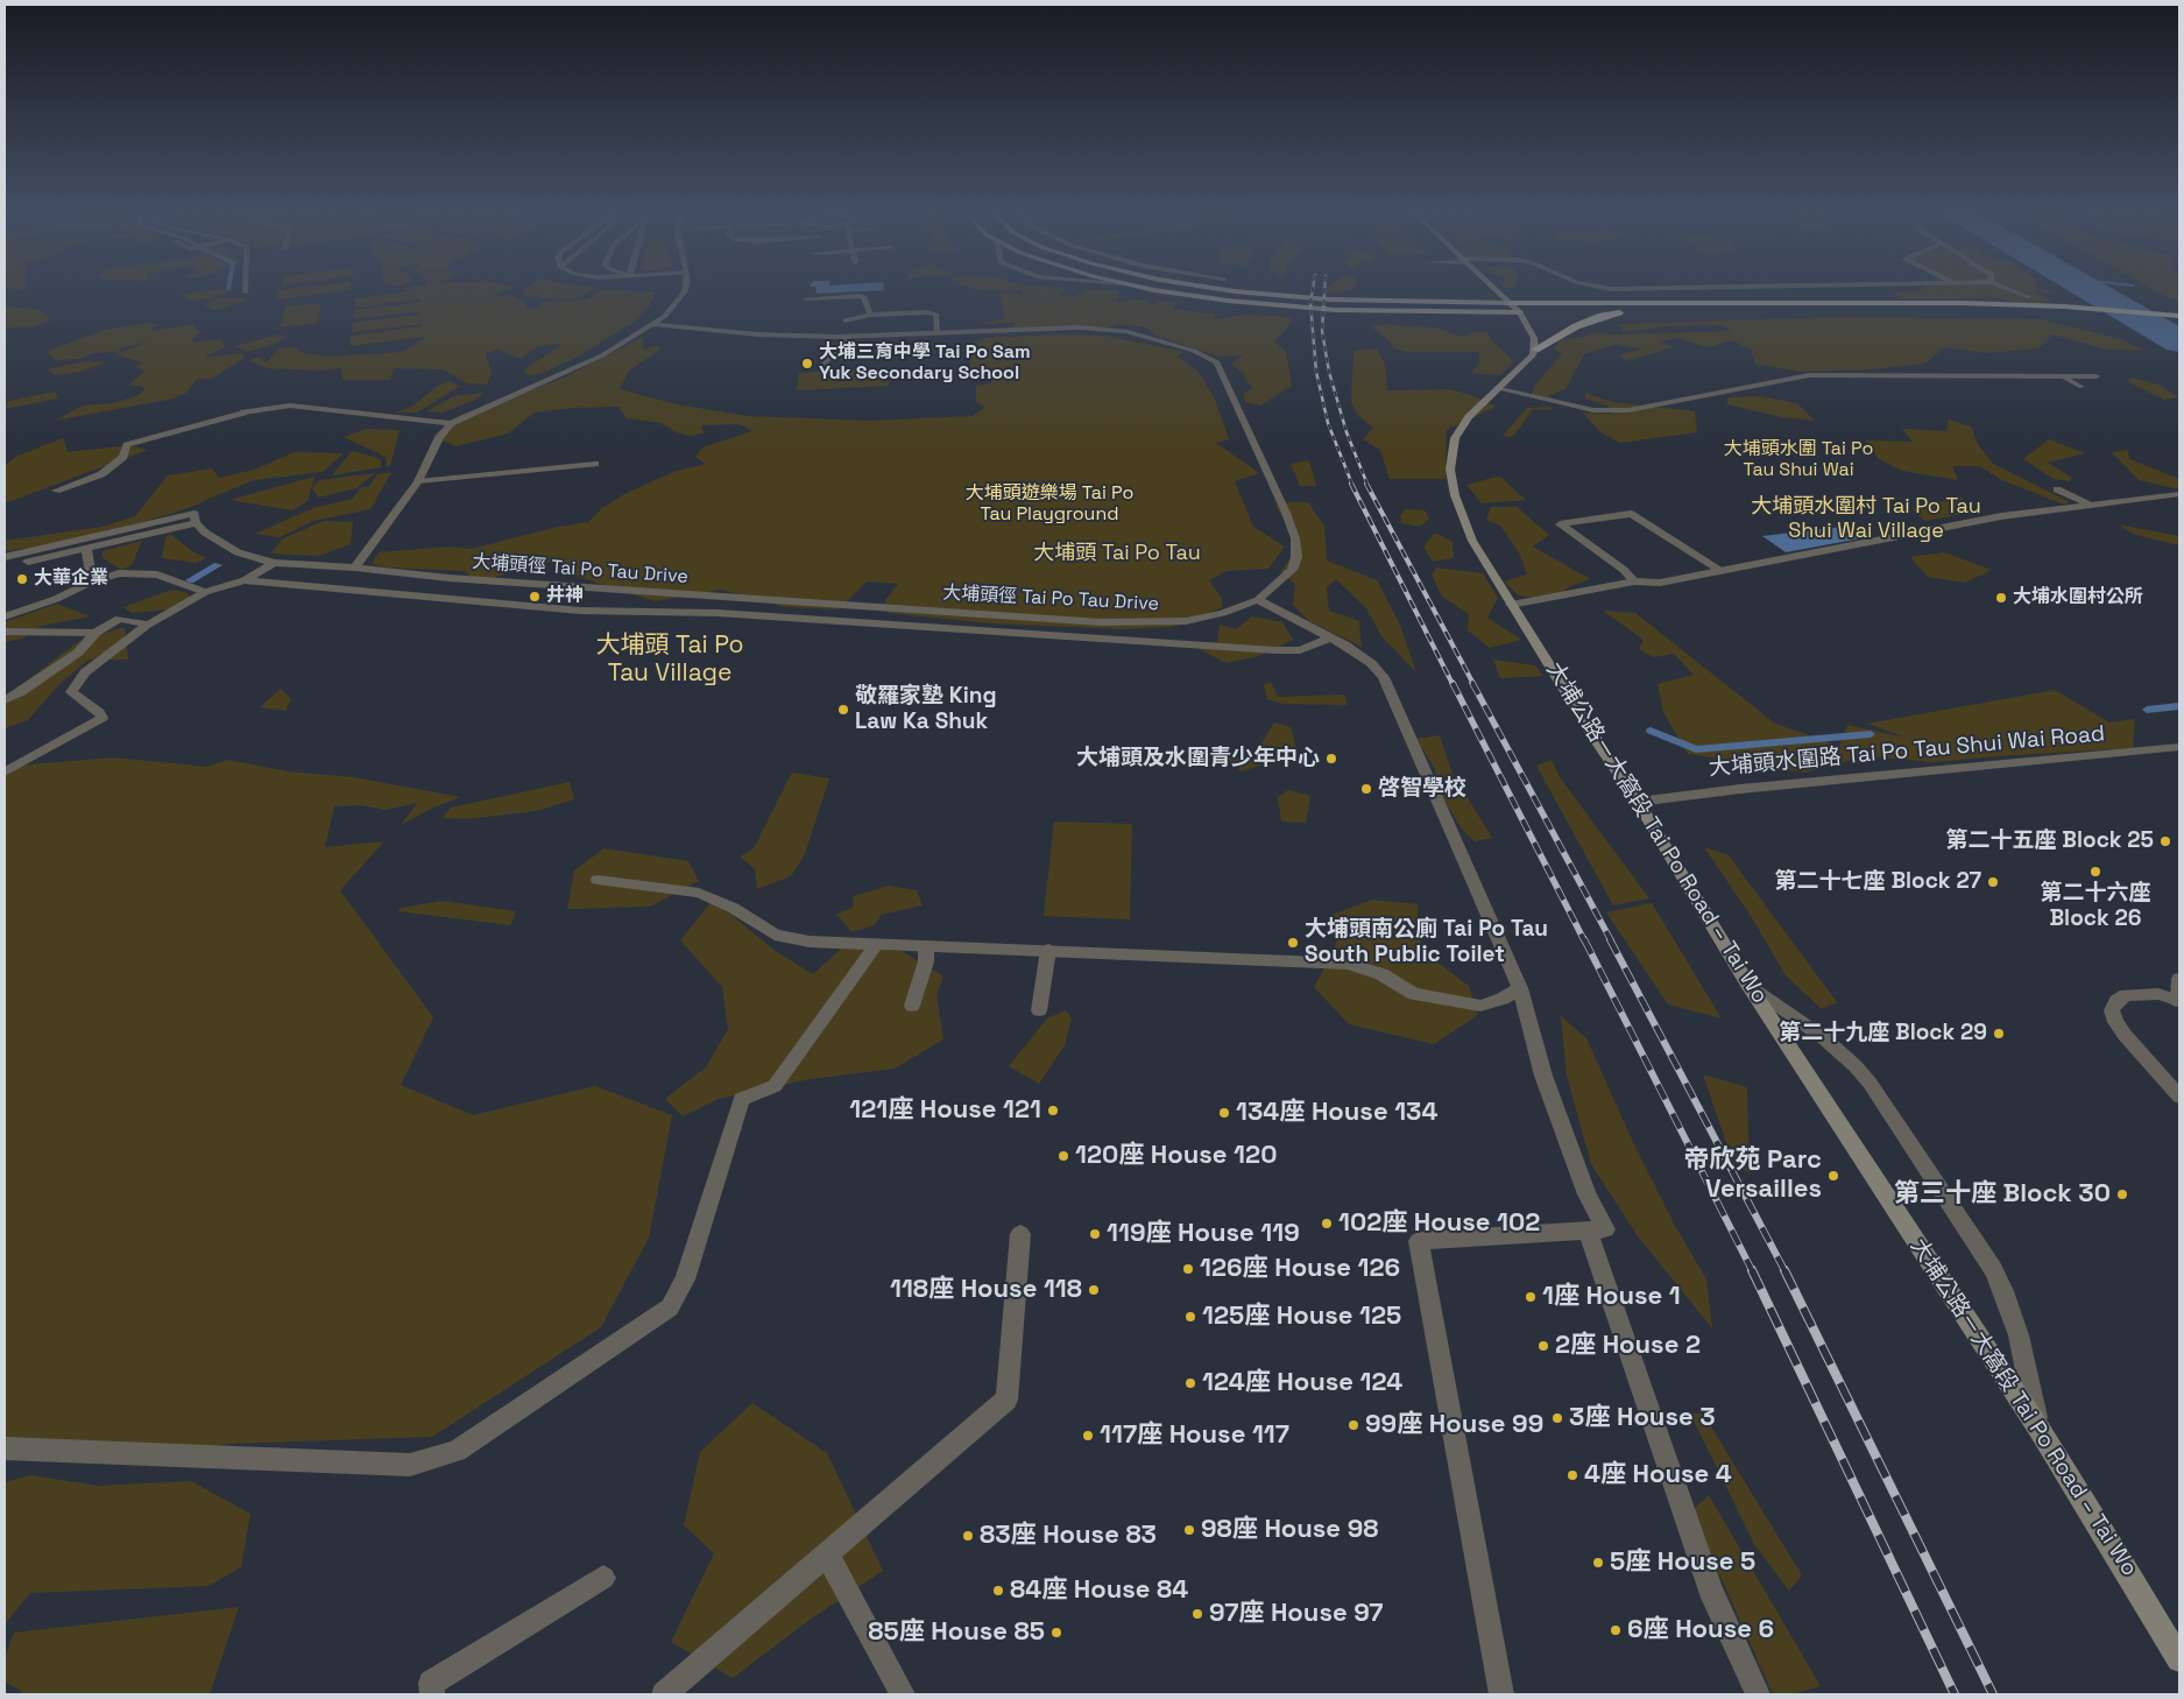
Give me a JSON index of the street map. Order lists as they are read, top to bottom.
{
  "streets": {
    "main road": ["大埔公路－大窩段 Tai Po Road – Tai Wo"],
    "street": ["大埔頭徑 Tai Po Tau Drive", "大埔頭水圍路 Tai Po Tau Shui Wai Road"]
  },
  "crossings": [
    ["大埔頭水圍路 Tai Po Tau Shui Wai Road", "大埔公路－大窩段 Tai Po Road – Tai Wo"]
  ],
  "districts": [
    "大埔頭水圍 Tai Po Tau Shui Wai",
    "大埔頭水圍村 Tai Po Tau Shui Wai Village",
    "大埔頭 Tai Po Tau",
    "大埔頭 Tai Po Tau Village"
  ],
  "parks": ["大埔頭遊樂場 Tai Po Tau Playground"],
  "places": [
    "大埔三育中學 Tai Po Sam Yuk Secondary School",
    "大華企業",
    "井神",
    "大埔水圍村公所",
    "敬羅家塾 King Law Ka Shuk",
    "大埔頭及水圍青少年中心",
    "啓智學校",
    "第二十五座 Block 25",
    "第二十六座 Block 26",
    "第二十七座 Block 27",
    "大埔頭南公廁 Tai Po Tau South Public Toilet",
    "第二十九座 Block 29",
    "121座 House 121",
    "134座 House 134",
    "120座 House 120",
    "帝欣苑 Parc Versailles",
    "第三十座 Block 30",
    "102座 House 102",
    "119座 House 119",
    "126座 House 126",
    "118座 House 118",
    "1座 House 1",
    "125座 House 125",
    "2座 House 2",
    "124座 House 124",
    "3座 House 3",
    "99座 House 99",
    "117座 House 117",
    "4座 House 4",
    "98座 House 98",
    "83座 House 83",
    "5座 House 5",
    "84座 House 84",
    "97座 House 97",
    "6座 House 6",
    "85座 House 85"
  ]
}
